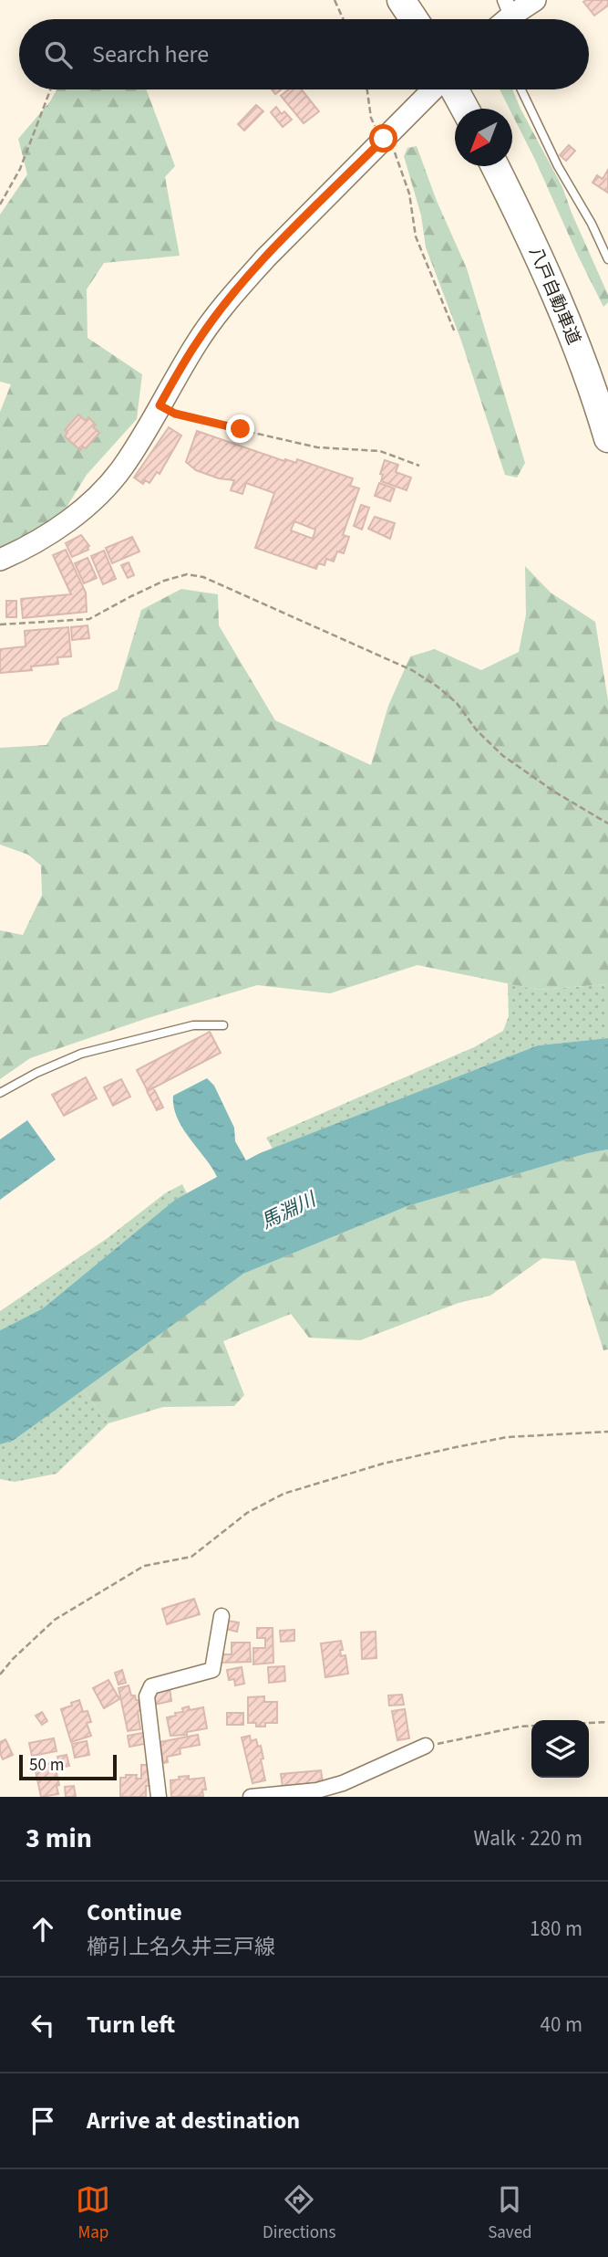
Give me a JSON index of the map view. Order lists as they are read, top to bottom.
{
  "streets": {
    "highway": ["八戸自動車道"]
  },
  "water": ["馬淵川"],
  "scale_bar": "50 m",
  "north": "bottom left",
  "page": {
    "search": "Search here",
    "scale": "50 m",
    "heading": ["3 min", "Walk · 220 m"],
    "list": [
      ["Continue", "櫛引上名久井三戸線", "180 m"],
      ["Turn left", "40 m"],
      "Arrive at destination"
    ],
    "nav": ["Map", "Directions", "Saved"]
  }
}
